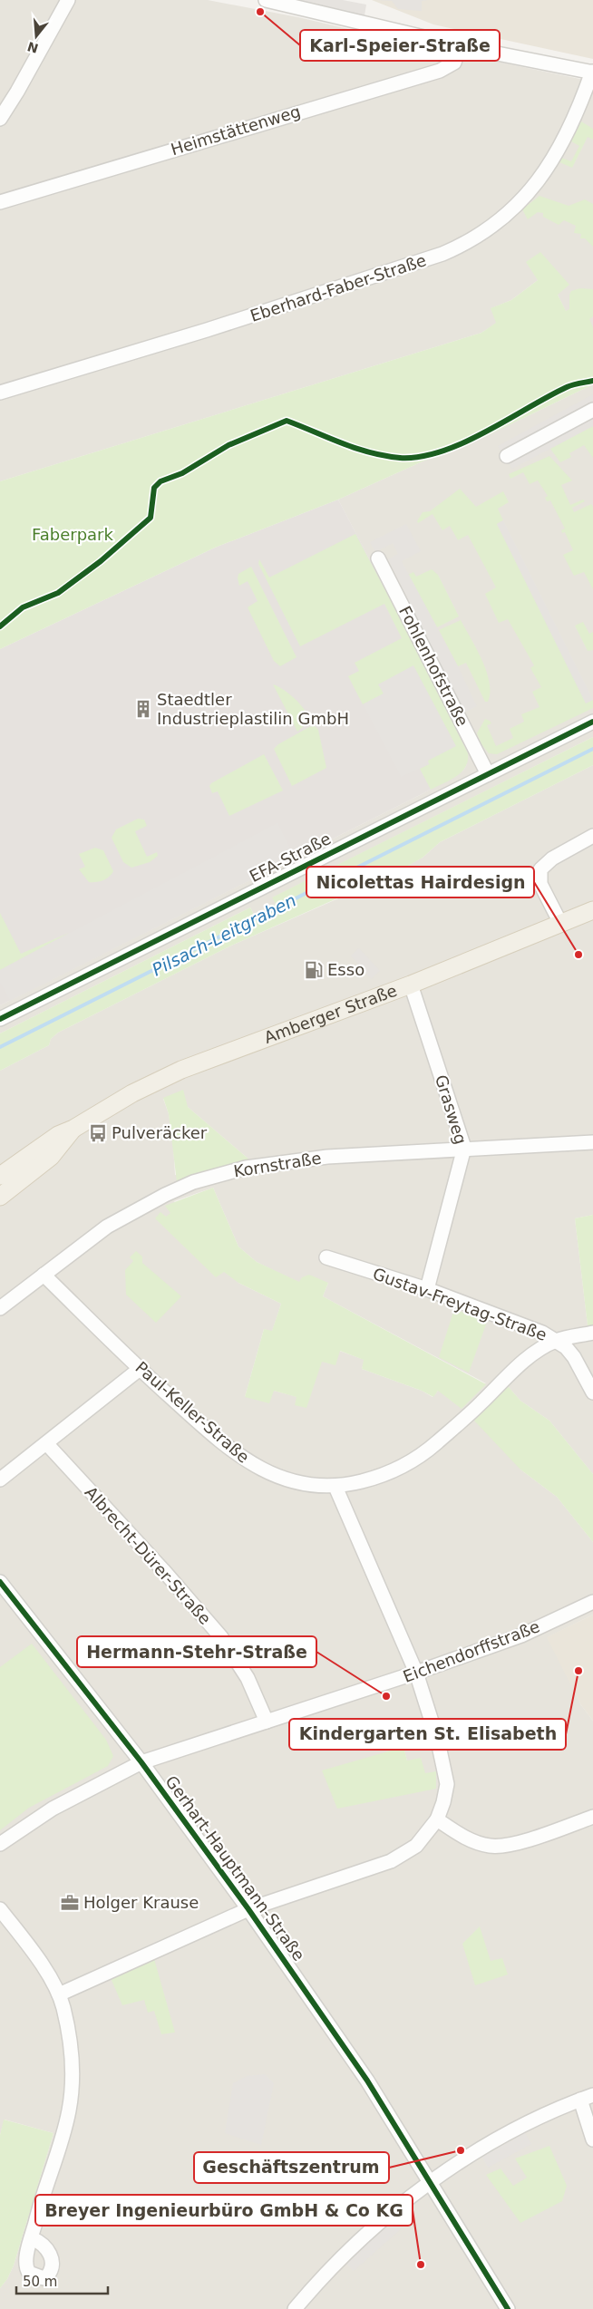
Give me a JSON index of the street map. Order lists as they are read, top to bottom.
{
  "streets": {
    "main road": ["Amberger Straße"],
    "street": [
      "Heimstättenweg",
      "Eberhard-Faber-Straße",
      "Fohlenhofstraße",
      "EFA-Straße",
      "Grasweg",
      "Kornstraße",
      "Gustav-Freytag-Straße",
      "Paul-Keller-Straße",
      "Albrecht-Dürer-Straße",
      "Eichendorffstraße",
      "Gerhart-Hauptmann-Straße"
    ]
  },
  "crossings": [
    ["Fohlenhofstraße", "EFA-Straße"],
    ["Amberger Straße", "Grasweg"],
    ["Grasweg", "Kornstraße"],
    ["Grasweg", "Gustav-Freytag-Straße"],
    ["Kornstraße", "Paul-Keller-Straße"],
    ["Gustav-Freytag-Straße", "Paul-Keller-Straße"],
    ["Albrecht-Dürer-Straße", "Eichendorffstraße"],
    ["Eichendorffstraße", "Gerhart-Hauptmann-Straße"]
  ],
  "water": ["Pilsach-Leitgraben"],
  "parks": ["Faberpark"],
  "places": {
    "other": [
      "Karl-Speier-Straße",
      "Nicolettas Hairdesign",
      "Kindergarten St. Elisabeth",
      "Hermann-Stehr-Straße",
      "Geschäftszentrum",
      "Breyer Ingenieurbüro GmbH & Co KG"
    ],
    "building": ["Staedtler Industrieplastilin GmbH"],
    "fuel station": ["Esso"],
    "bus stop": ["Pulveräcker"],
    "office": ["Holger Krause"]
  },
  "scale_bar": "50 m",
  "north": "bottom"
}
